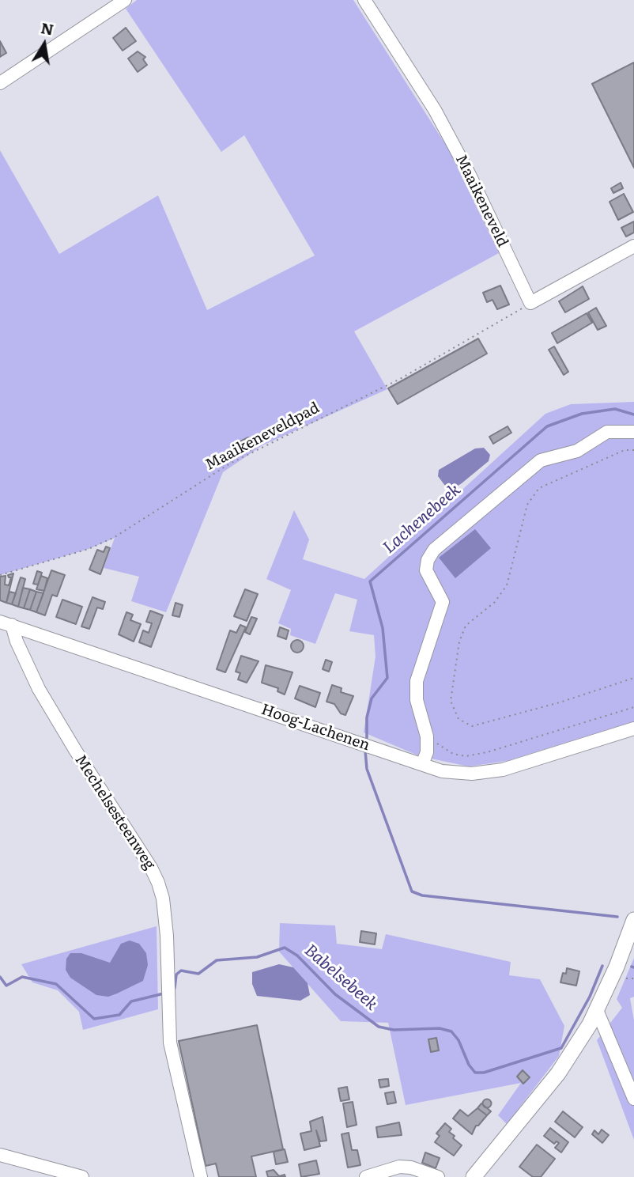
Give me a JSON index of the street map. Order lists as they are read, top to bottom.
{
  "streets": {
    "street": ["Maaikeneveld", "Hoog-Lachenen", "Mechelsesteenweg"],
    "path": ["Maaikeneveldpad"]
  },
  "crossings": [
    ["Maaikeneveld", "Maaikeneveldpad"],
    ["Hoog-Lachenen", "Mechelsesteenweg"]
  ],
  "water": ["Lachenebeek", "Babelsebeek"],
  "north": "top"
}
